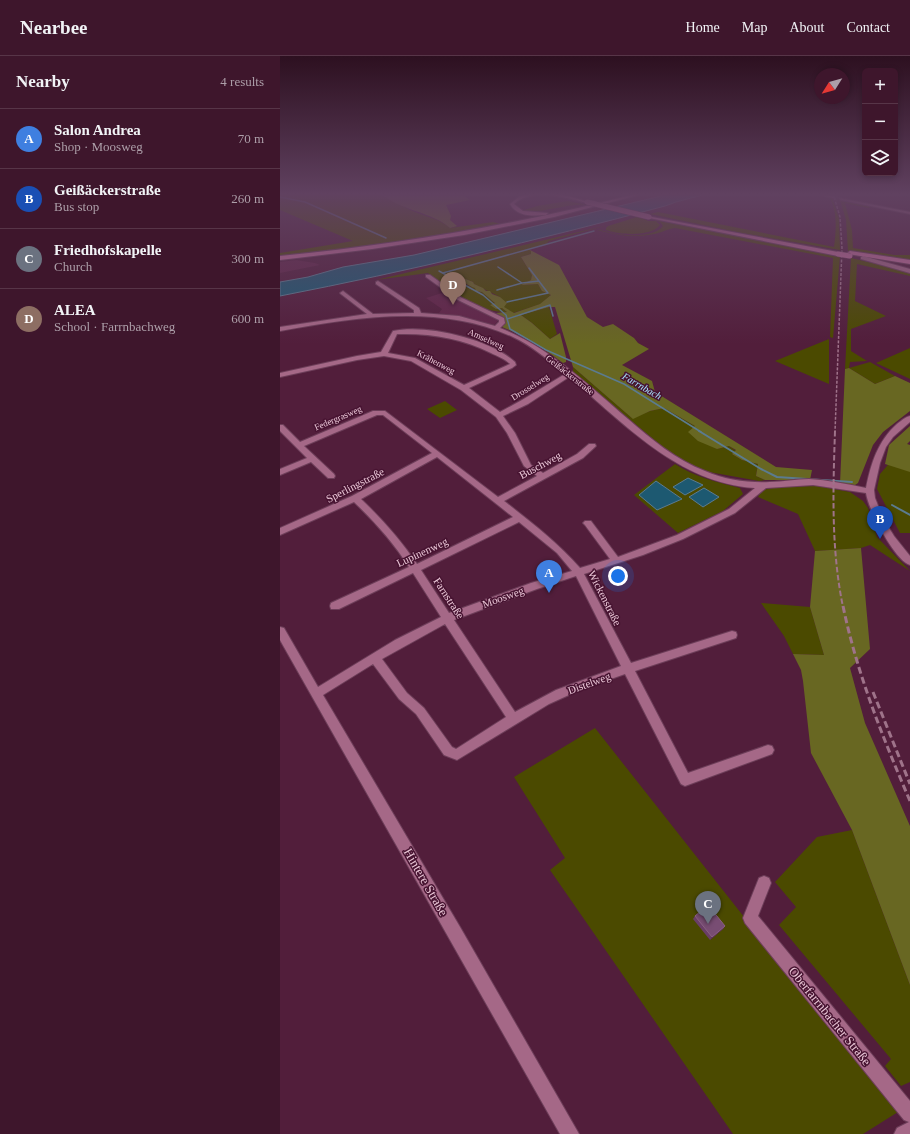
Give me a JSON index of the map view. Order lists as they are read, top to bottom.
{
  "streets": {
    "street": [
      "Amselweg",
      "Krähenweg",
      "Geißäckerstraße",
      "Drosselweg",
      "Federgrasweg",
      "Buschweg",
      "Sperlingstraße",
      "Lupinenweg",
      "Moosweg",
      "Farnstraße",
      "Wickenstraße",
      "Distelweg",
      "Hintere Straße",
      "Oberfarrnbacher Straße"
    ]
  },
  "crossings": [
    ["Amselweg", "Krähenweg"],
    ["Krähenweg", "Drosselweg"],
    ["Krähenweg", "Buschweg"],
    ["Geißäckerstraße", "Drosselweg"],
    ["Geißäckerstraße", "Moosweg"],
    ["Federgrasweg", "Wickenstraße"],
    ["Buschweg", "Wickenstraße"],
    ["Sperlingstraße", "Farnstraße"],
    ["Sperlingstraße", "Wickenstraße"],
    ["Lupinenweg", "Farnstraße"],
    ["Lupinenweg", "Wickenstraße"],
    ["Moosweg", "Farnstraße"],
    ["Moosweg", "Wickenstraße"],
    ["Moosweg", "Distelweg"],
    ["Moosweg", "Hintere Straße"],
    ["Farnstraße", "Distelweg"],
    ["Wickenstraße", "Distelweg"]
  ],
  "water": ["Farrnbach"],
  "north": "bottom left",
  "page": {
    "header": "Nearbee",
    "nav": [
      "Home",
      "Map",
      "About",
      "Contact"
    ],
    "heading": ["Nearby", "4 results"],
    "map_buttons": ["+", "−"],
    "list": [
      {
        "mark": "A",
        "name": "Salon Andrea",
        "note": "Shop · Moosweg",
        "value": "70 m"
      },
      {
        "mark": "B",
        "name": "Geißäckerstraße",
        "note": "Bus stop",
        "value": "260 m"
      },
      {
        "mark": "C",
        "name": "Friedhofskapelle",
        "note": "Church",
        "value": "300 m"
      },
      {
        "mark": "D",
        "name": "ALEA",
        "note": "School · Farrnbachweg",
        "value": "600 m"
      }
    ],
    "pins": [
      "D",
      "B",
      "A",
      "C"
    ]
  }
}
